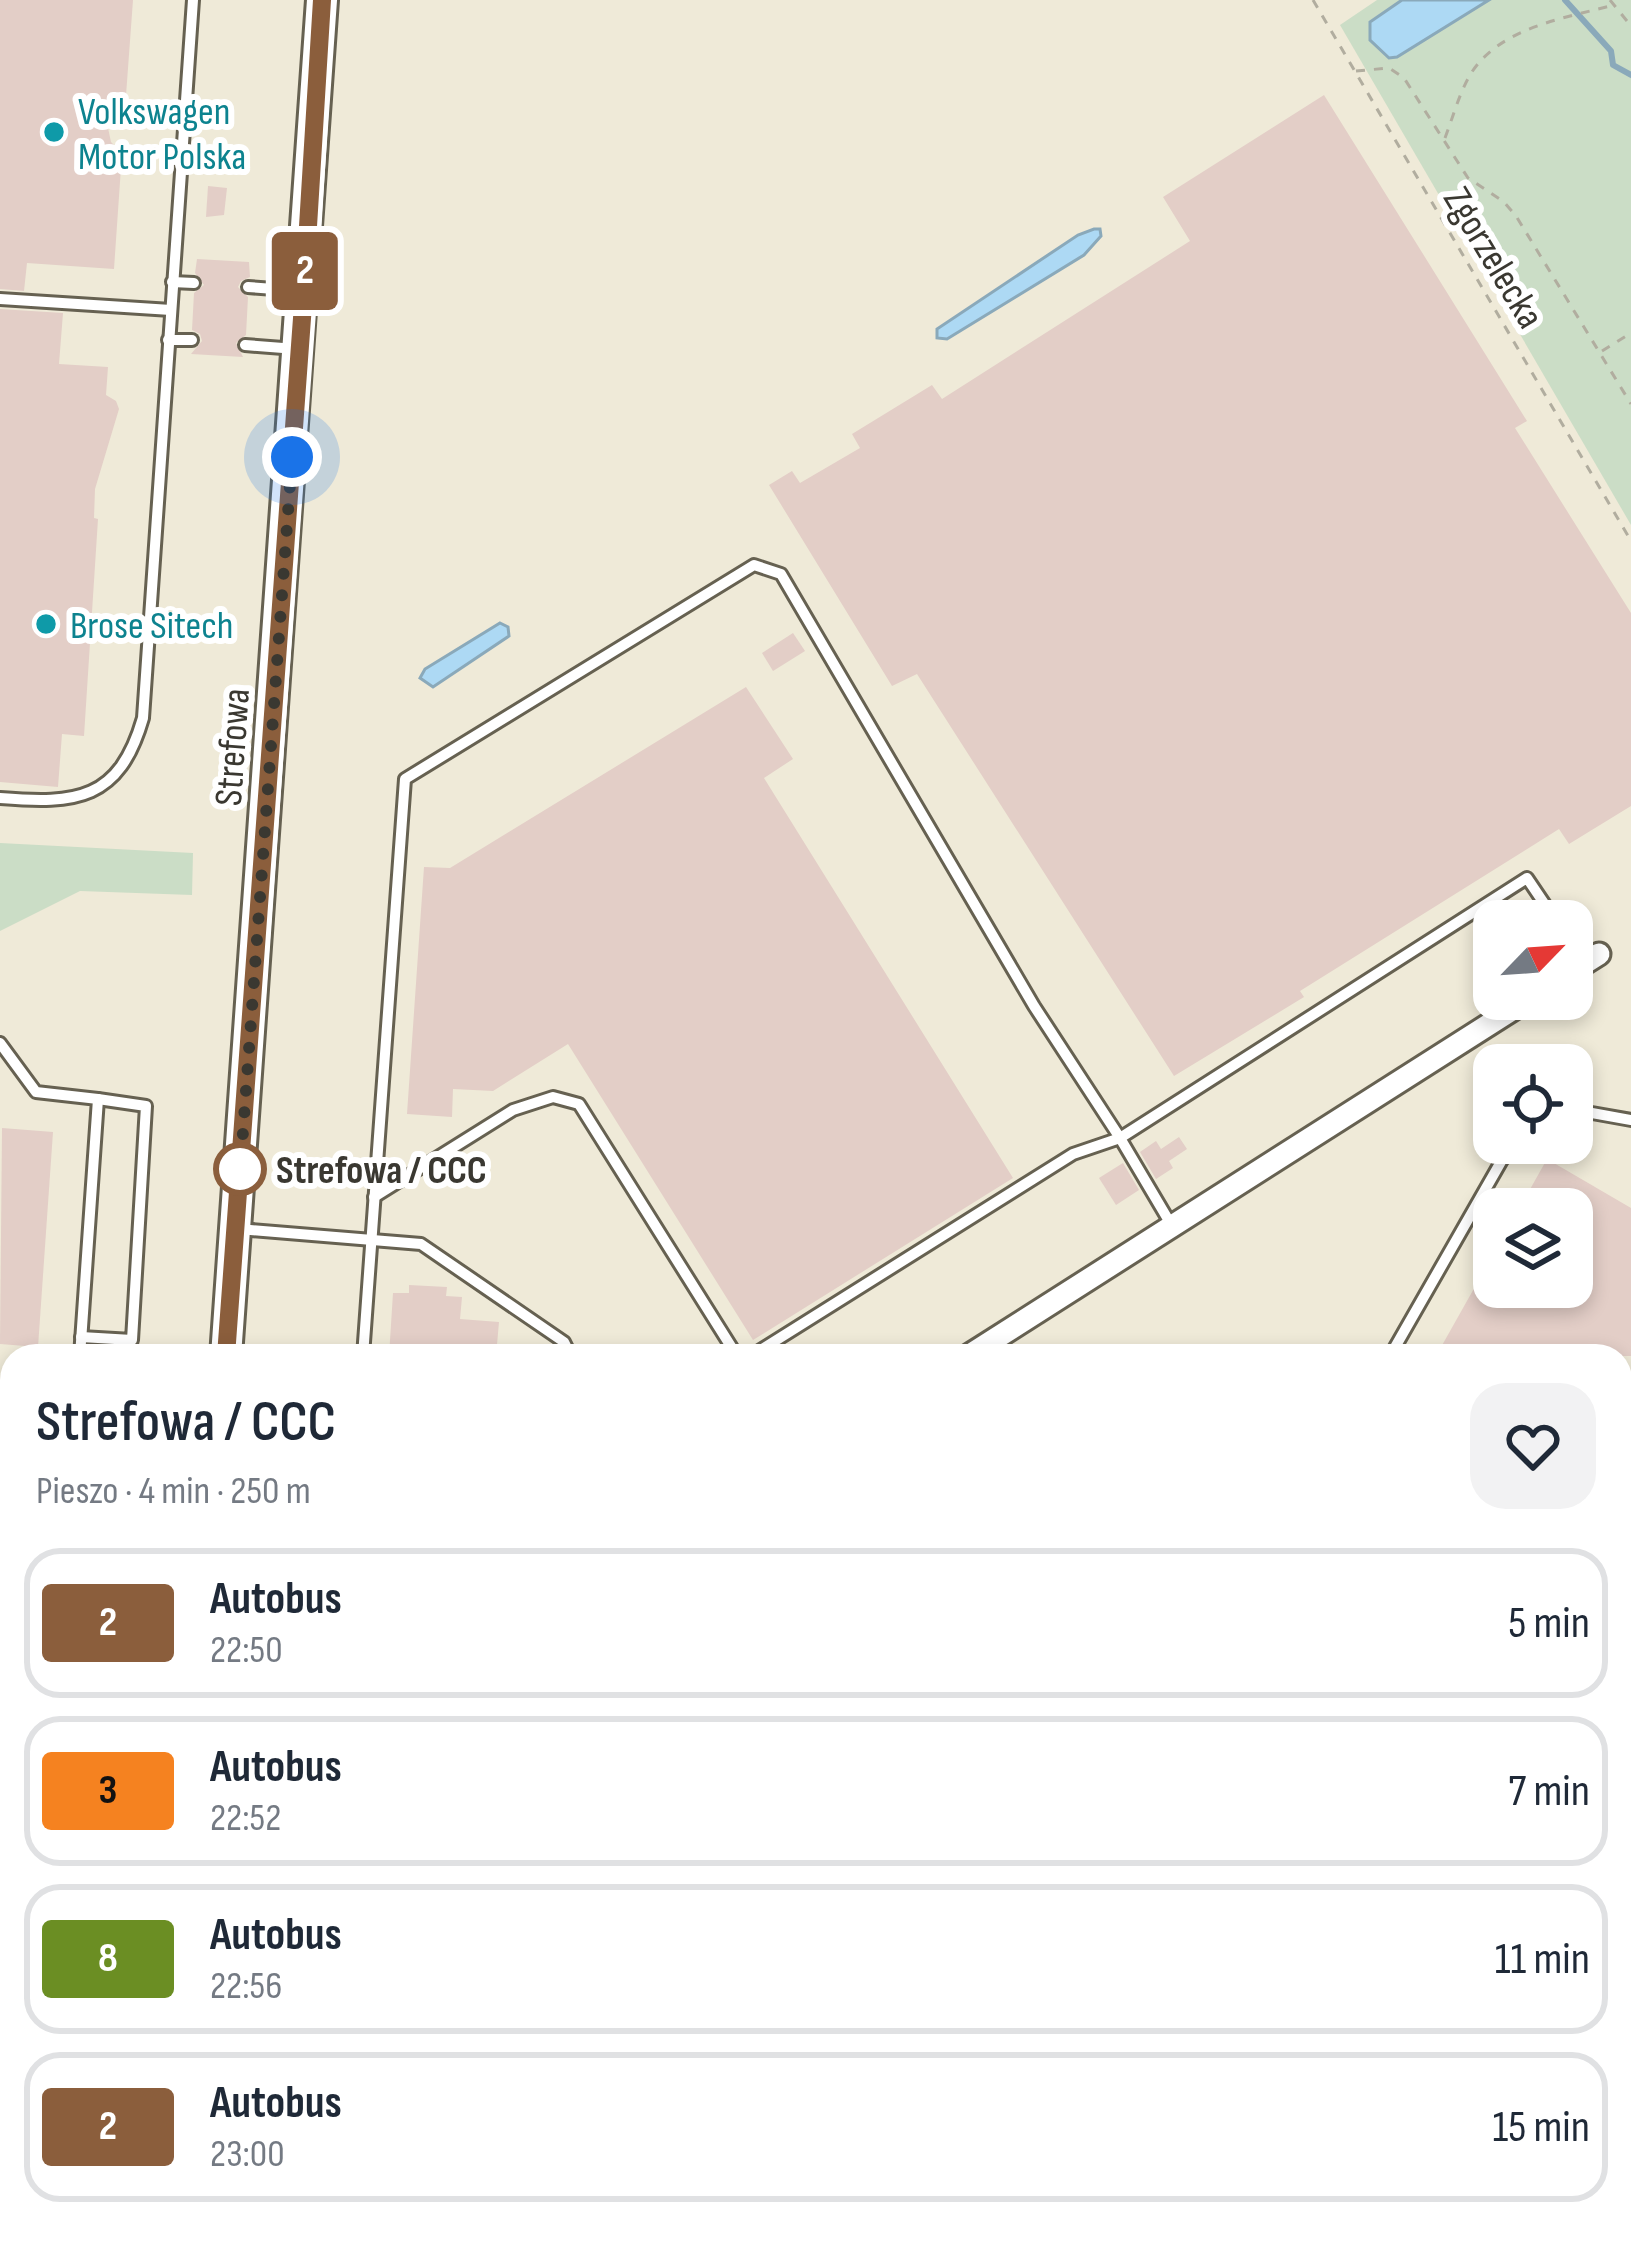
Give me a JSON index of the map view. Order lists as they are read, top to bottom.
{
  "streets": {
    "street": ["Strefowa"],
    "path": ["Zgorzelecka"]
  },
  "places": ["Volkswagen Motor Polska", "Brose Sitech", "Strefowa / CCC"],
  "lines": ["bus line 2"],
  "north": "top right",
  "page": {
    "on_map": "2",
    "heading": ["Strefowa / CCC", "Pieszo · 4 min · 250 m"],
    "list": [
      {
        "mark": "2",
        "name": "Autobus",
        "note": "22:50",
        "value": "5 min"
      },
      {
        "mark": "3",
        "name": "Autobus",
        "note": "22:52",
        "value": "7 min"
      },
      {
        "mark": "8",
        "name": "Autobus",
        "note": "22:56",
        "value": "11 min"
      },
      {
        "mark": "2",
        "name": "Autobus",
        "note": "23:00",
        "value": "15 min"
      }
    ]
  }
}
